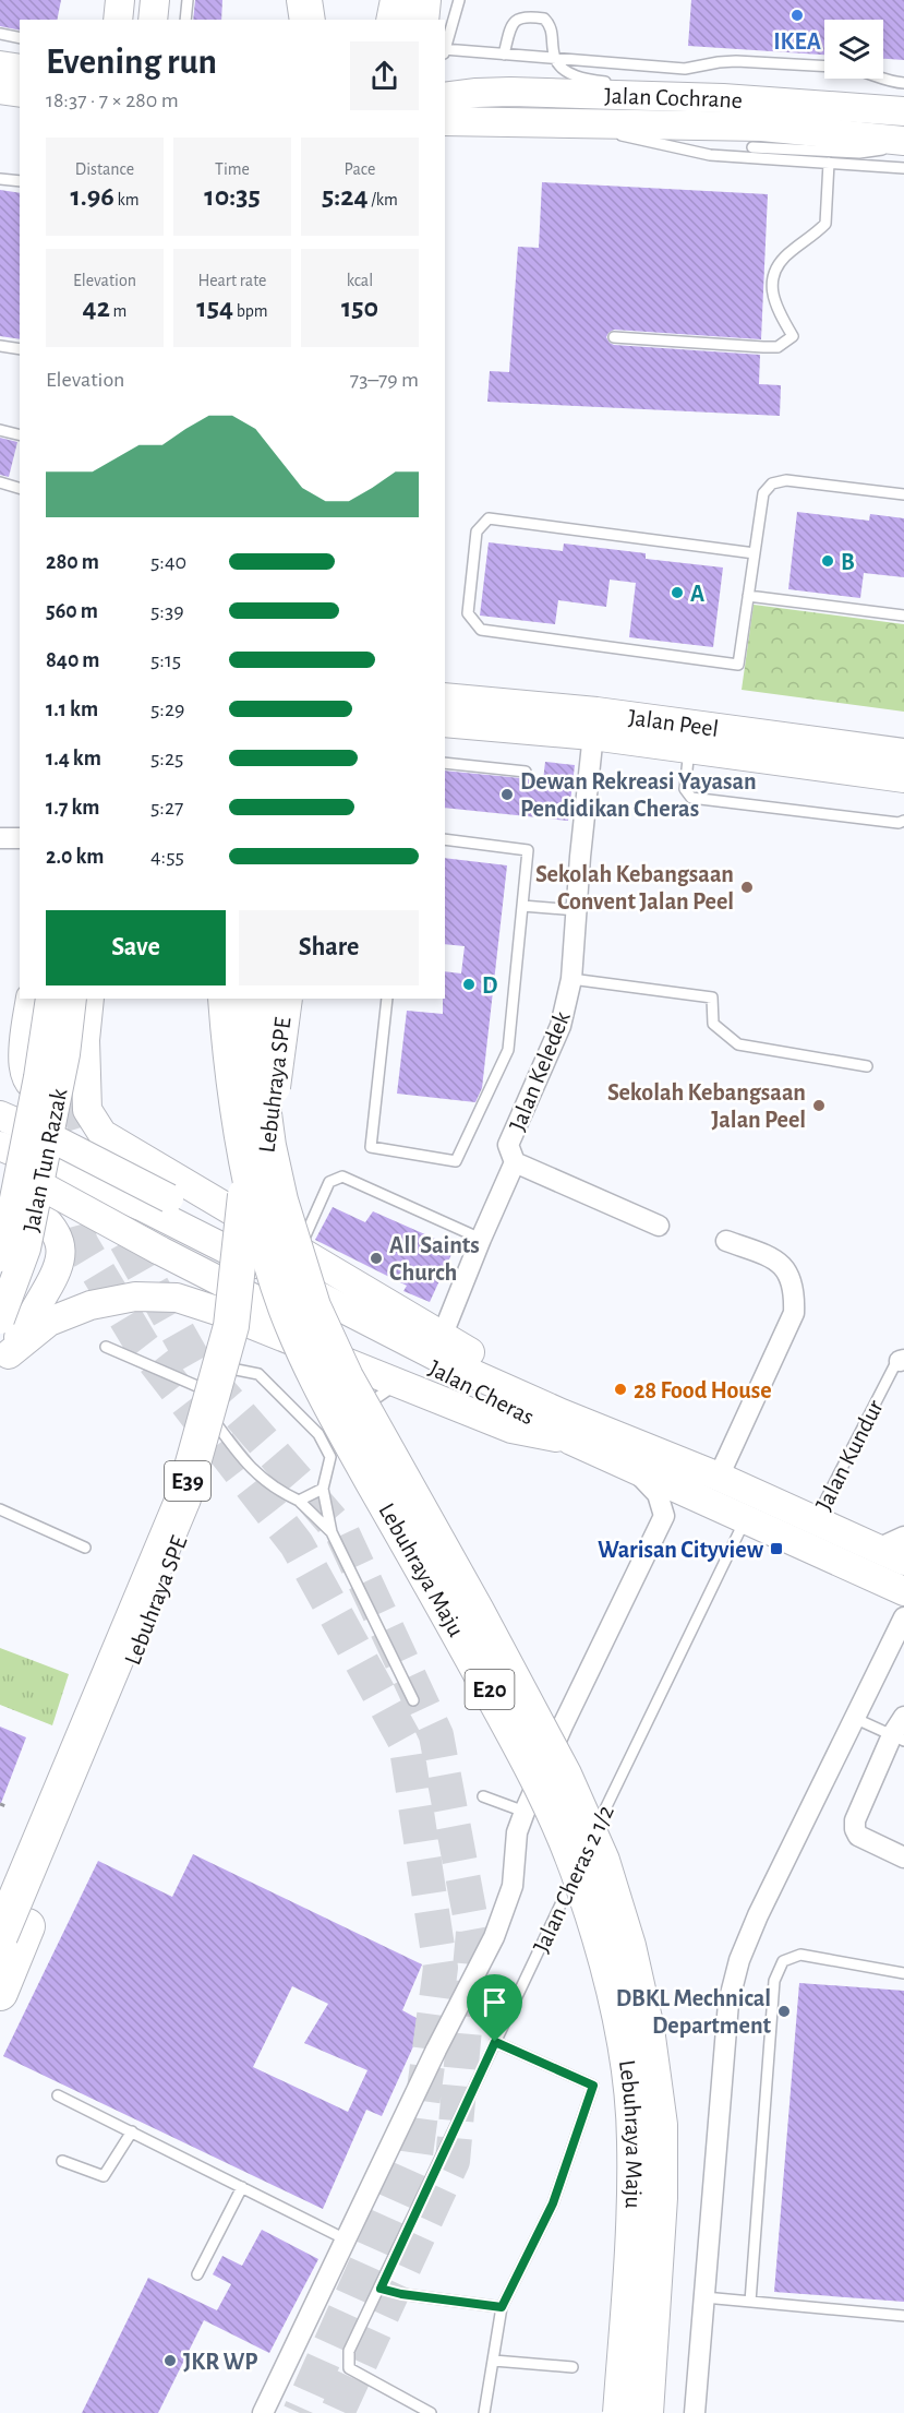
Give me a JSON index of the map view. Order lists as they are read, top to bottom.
{
  "streets": {
    "highway": [
      "Lebuhraya SPE",
      "E39",
      "Lebuhraya Maju",
      "E20"
    ],
    "street": [
      "Jalan Cochrane",
      "Jalan Peel",
      "Jalan Keledek",
      "Jalan Tun Razak",
      "Jalan Cheras"
    ],
    "lane": ["Jalan Kundur", "Jalan Cheras 2 1/2"]
  },
  "crossings": [
    ["Jalan Peel", "Jalan Keledek"],
    ["Jalan Cheras", "Jalan Kundur"],
    ["Jalan Cheras", "Jalan Cheras 2 1/2"]
  ],
  "places": {
    "other": [
      "IKEA",
      "B",
      "A",
      "Dewan Rekreasi Yayasan Pendidikan Cheras",
      "Sekolah Kebangsaan Convent Jalan Peel",
      "D",
      "Sekolah Kebangsaan Jalan Peel",
      "All Saints Church",
      "28 Food House",
      "DBKL Mechnical Department",
      "JKR WP"
    ],
    "transit": ["Warisan Cityview"]
  },
  "page": {
    "heading": ["Evening run", "18:37 · 7 × 280 m"],
    "stats": [
      ["Distance", "1.96 km"],
      ["Time", "10:35"],
      ["Pace", "5:24 /km"],
      ["Elevation", "42 m"],
      ["Heart rate", "154 bpm"],
      ["kcal", "150"]
    ],
    "chart": ["Elevation", "73–79 m"],
    "list": [
      {
        "name": "280 m",
        "note": "5:40"
      },
      {
        "name": "560 m",
        "note": "5:39"
      },
      {
        "name": "840 m",
        "note": "5:15"
      },
      {
        "name": "1.1 km",
        "note": "5:29"
      },
      {
        "name": "1.4 km",
        "note": "5:25"
      },
      {
        "name": "1.7 km",
        "note": "5:27"
      },
      {
        "name": "2.0 km",
        "note": "4:55"
      }
    ],
    "buttons": ["Save", "Share"]
  }
}
